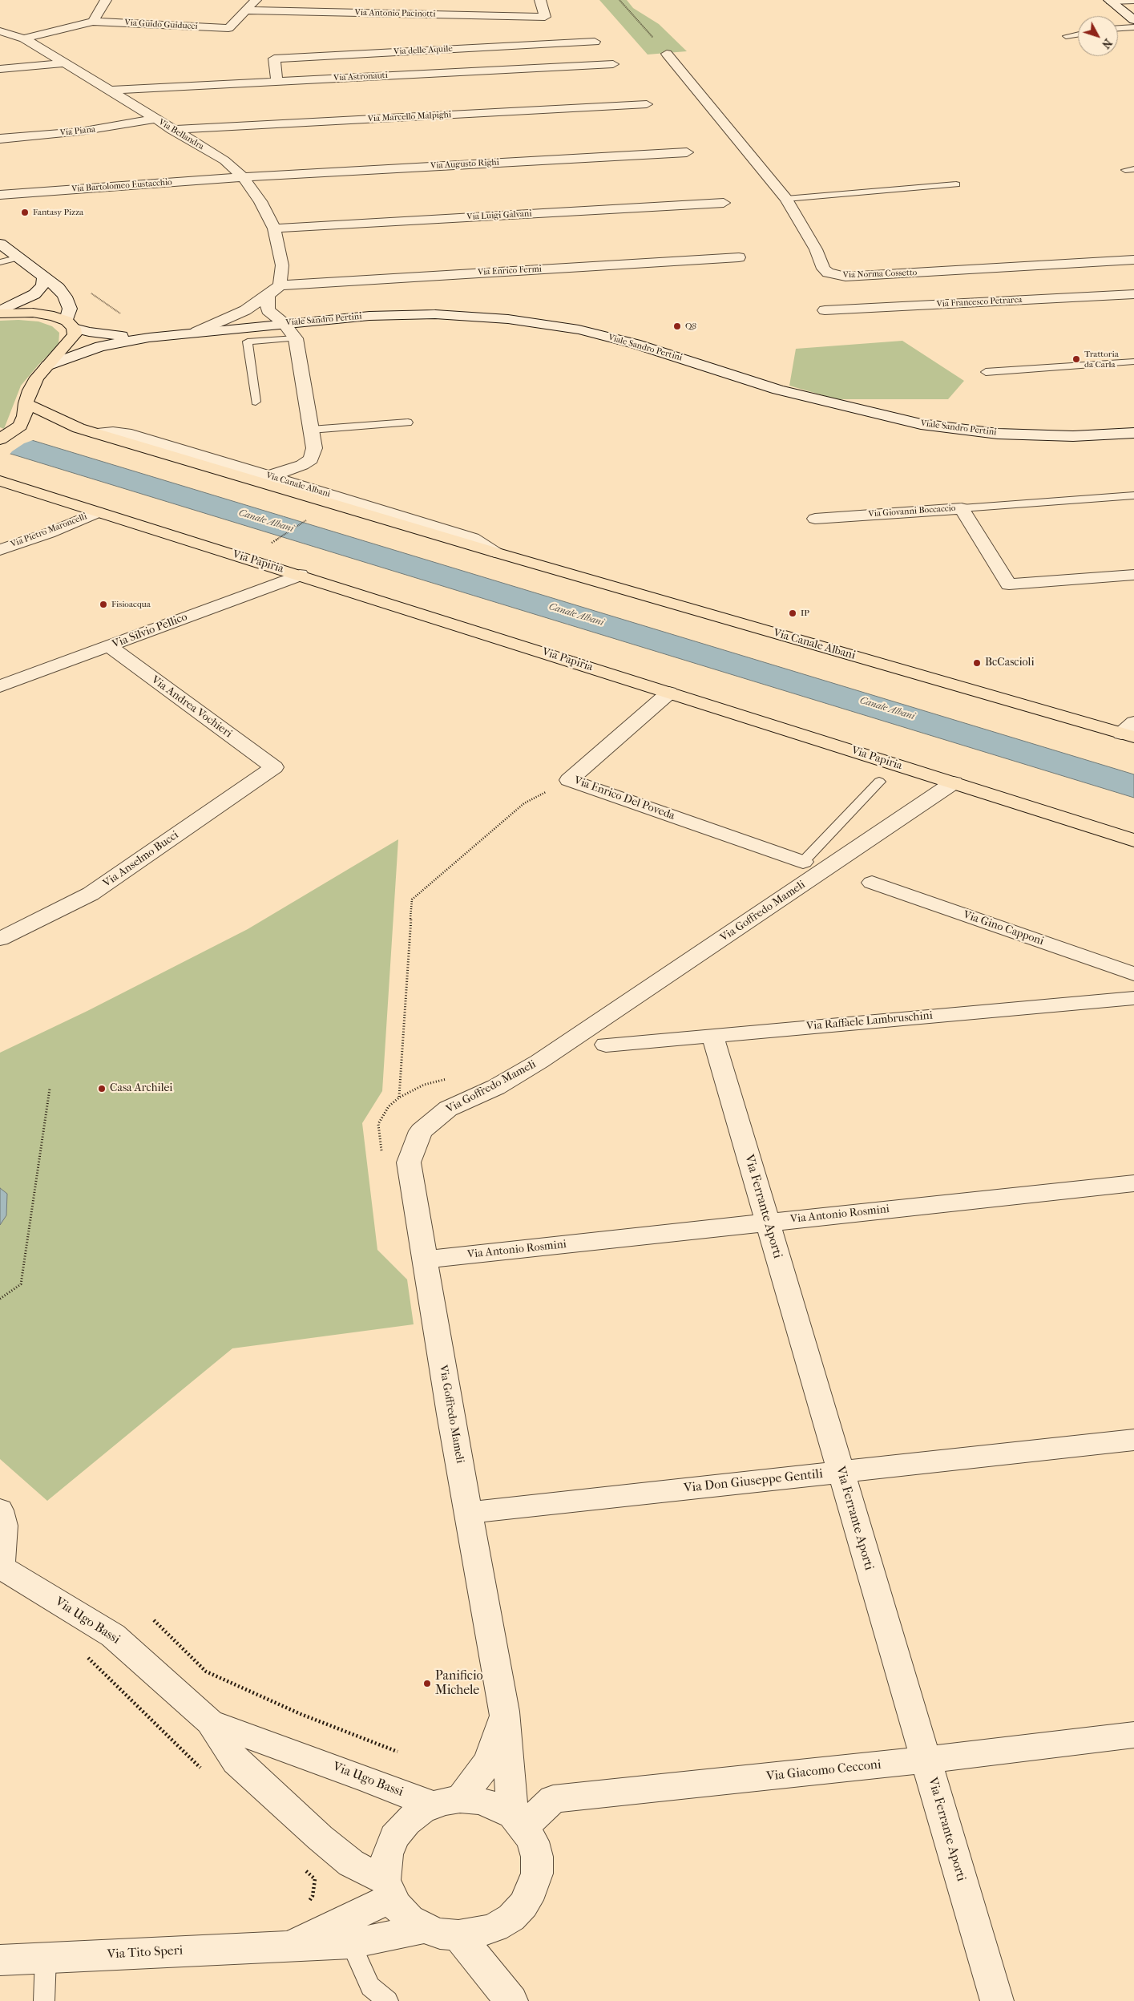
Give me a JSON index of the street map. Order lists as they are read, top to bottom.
{
  "streets": {
    "main road": ["Via Canale Albani", "Via Papiria"],
    "street": [
      "Via Antonio Pacinotti",
      "Via Guido Guiducci",
      "Via delle Aquile",
      "Via Astronauti",
      "Via Marcello Malpighi",
      "Via Piana",
      "Via Bellandra",
      "Via Augusto Righi",
      "Via Bartolomeo Eustacchio",
      "Via Luigi Galvani",
      "Via Enrico Fermi",
      "Via Norma Cossetto",
      "Via Francesco Petrarca",
      "Viale Sandro Pertini",
      "Via Giovanni Boccaccio",
      "Via Pietro Maroncelli",
      "Via Silvio Pellico",
      "Via Andrea Vochieri",
      "Via Enrico Del Poveda",
      "Via Anselmo Bucci",
      "Via Goffredo Mameli",
      "Via Gino Capponi",
      "Via Raffaele Lambruschini",
      "Via Ferrante Aporti",
      "Via Antonio Rosmini",
      "Via Don Giuseppe Gentili",
      "Via Ugo Bassi",
      "Via Giacomo Cecconi",
      "Via Tito Speri"
    ]
  },
  "crossings": [
    ["Via Antonio Pacinotti", "Via Guido Guiducci"],
    ["Via Guido Guiducci", "Via Bellandra"],
    ["Via delle Aquile", "Via Astronauti"],
    ["Via Astronauti", "Via Bellandra"],
    ["Via Marcello Malpighi", "Via Bellandra"],
    ["Via Piana", "Via Bellandra"],
    ["Via Bellandra", "Via Augusto Righi"],
    ["Via Bellandra", "Via Bartolomeo Eustacchio"],
    ["Via Bellandra", "Via Luigi Galvani"],
    ["Via Bellandra", "Via Enrico Fermi"],
    ["Via Augusto Righi", "Via Bartolomeo Eustacchio"],
    ["Via Pietro Maroncelli", "Via Papiria"],
    ["Via Papiria", "Via Silvio Pellico"],
    ["Via Papiria", "Via Enrico Del Poveda"],
    ["Via Papiria", "Via Goffredo Mameli"],
    ["Via Silvio Pellico", "Via Andrea Vochieri"],
    ["Via Andrea Vochieri", "Via Anselmo Bucci"],
    ["Via Goffredo Mameli", "Via Antonio Rosmini"],
    ["Via Goffredo Mameli", "Via Don Giuseppe Gentili"],
    ["Via Goffredo Mameli", "Via Ugo Bassi"],
    ["Via Goffredo Mameli", "Via Giacomo Cecconi"],
    ["Via Goffredo Mameli", "Via Tito Speri"],
    ["Via Raffaele Lambruschini", "Via Ferrante Aporti"],
    ["Via Ferrante Aporti", "Via Antonio Rosmini"],
    ["Via Ferrante Aporti", "Via Don Giuseppe Gentili"],
    ["Via Ferrante Aporti", "Via Giacomo Cecconi"],
    ["Via Ugo Bassi", "Via Giacomo Cecconi"],
    ["Via Ugo Bassi", "Via Tito Speri"],
    ["Via Giacomo Cecconi", "Via Tito Speri"]
  ],
  "water": ["Canale Albani"],
  "places": [
    "Fantasy Pizza",
    "Q8",
    "Trattoria da Carla",
    "Fisioacqua",
    "IP",
    "BcCascioli",
    "Casa Archilei",
    "Panificio Michele"
  ],
  "north": "bottom right"
}
